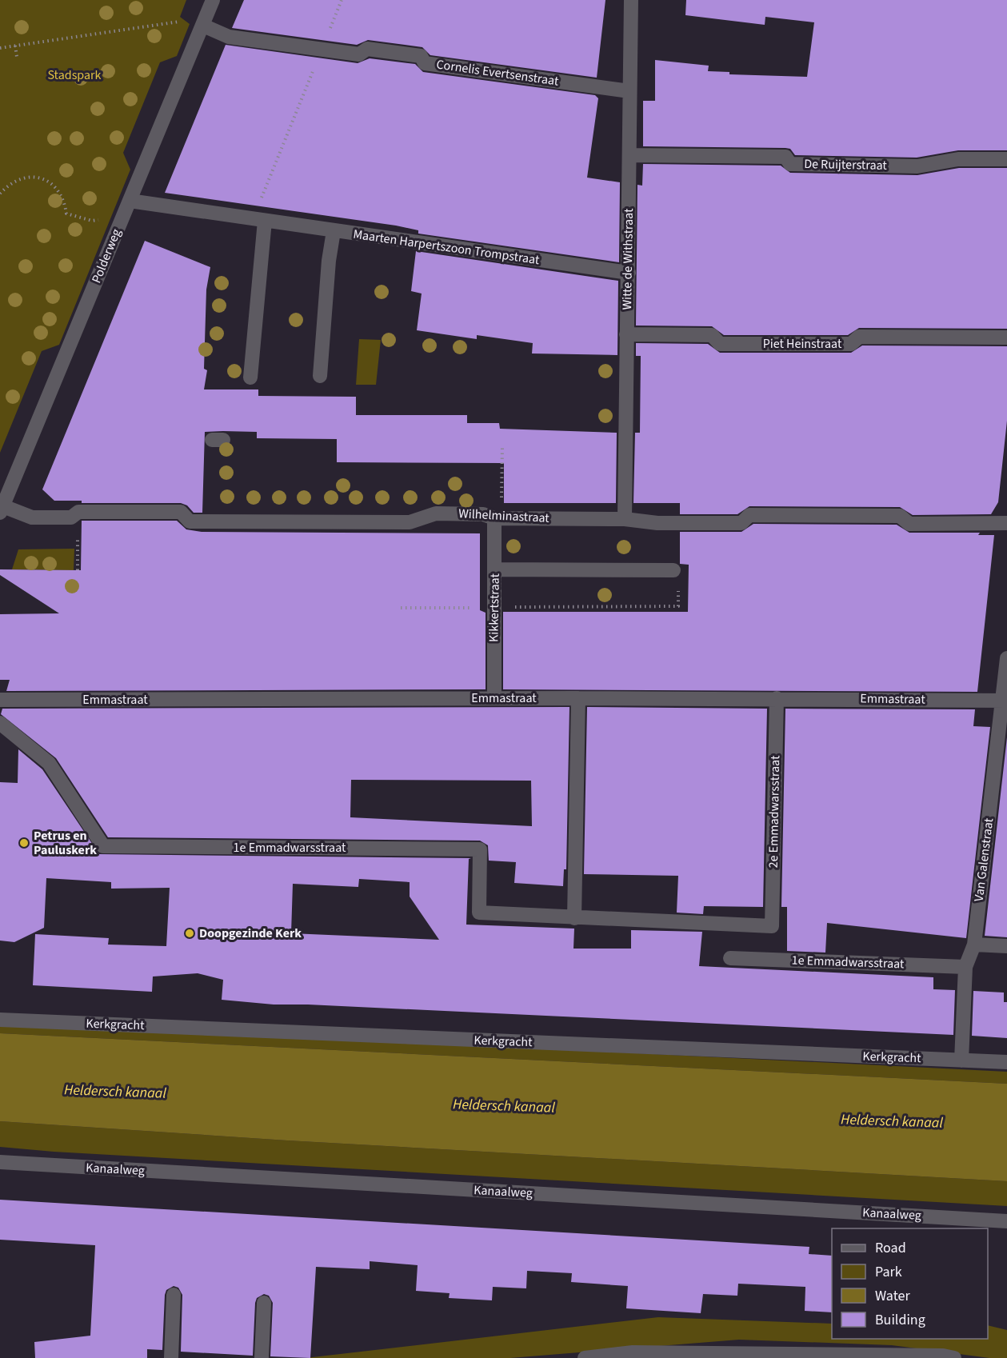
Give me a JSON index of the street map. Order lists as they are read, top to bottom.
{
  "streets": {
    "street": [
      "Cornelis Evertsenstraat",
      "De Ruijterstraat",
      "Maarten Harpertszoon Trompstraat",
      "Polderweg",
      "Witte de Withstraat",
      "Piet Heinstraat",
      "Wilhelminastraat",
      "Kikkertstraat",
      "Emmastraat",
      "2e Emmadwarsstraat",
      "1e Emmadwarsstraat",
      "Van Galenstraat",
      "Kerkgracht",
      "Kanaalweg"
    ]
  },
  "crossings": [
    ["Cornelis Evertsenstraat", "Polderweg"],
    ["Cornelis Evertsenstraat", "Witte de Withstraat"],
    ["De Ruijterstraat", "Witte de Withstraat"],
    ["Maarten Harpertszoon Trompstraat", "Polderweg"],
    ["Maarten Harpertszoon Trompstraat", "Witte de Withstraat"],
    ["Polderweg", "Wilhelminastraat"],
    ["Witte de Withstraat", "Piet Heinstraat"],
    ["Witte de Withstraat", "Wilhelminastraat"],
    ["Wilhelminastraat", "Kikkertstraat"],
    ["Kikkertstraat", "Emmastraat"],
    ["Emmastraat", "2e Emmadwarsstraat"],
    ["Emmastraat", "Van Galenstraat"],
    ["2e Emmadwarsstraat", "1e Emmadwarsstraat"],
    ["1e Emmadwarsstraat", "Van Galenstraat"],
    ["Van Galenstraat", "Kerkgracht"]
  ],
  "water": ["Heldersch kanaal"],
  "parks": ["Stadspark"],
  "places": ["Petrus en Pauluskerk", "Doopgezinde Kerk"],
  "legend": [
    "Road",
    "Park",
    "Water",
    "Building"
  ]
}
